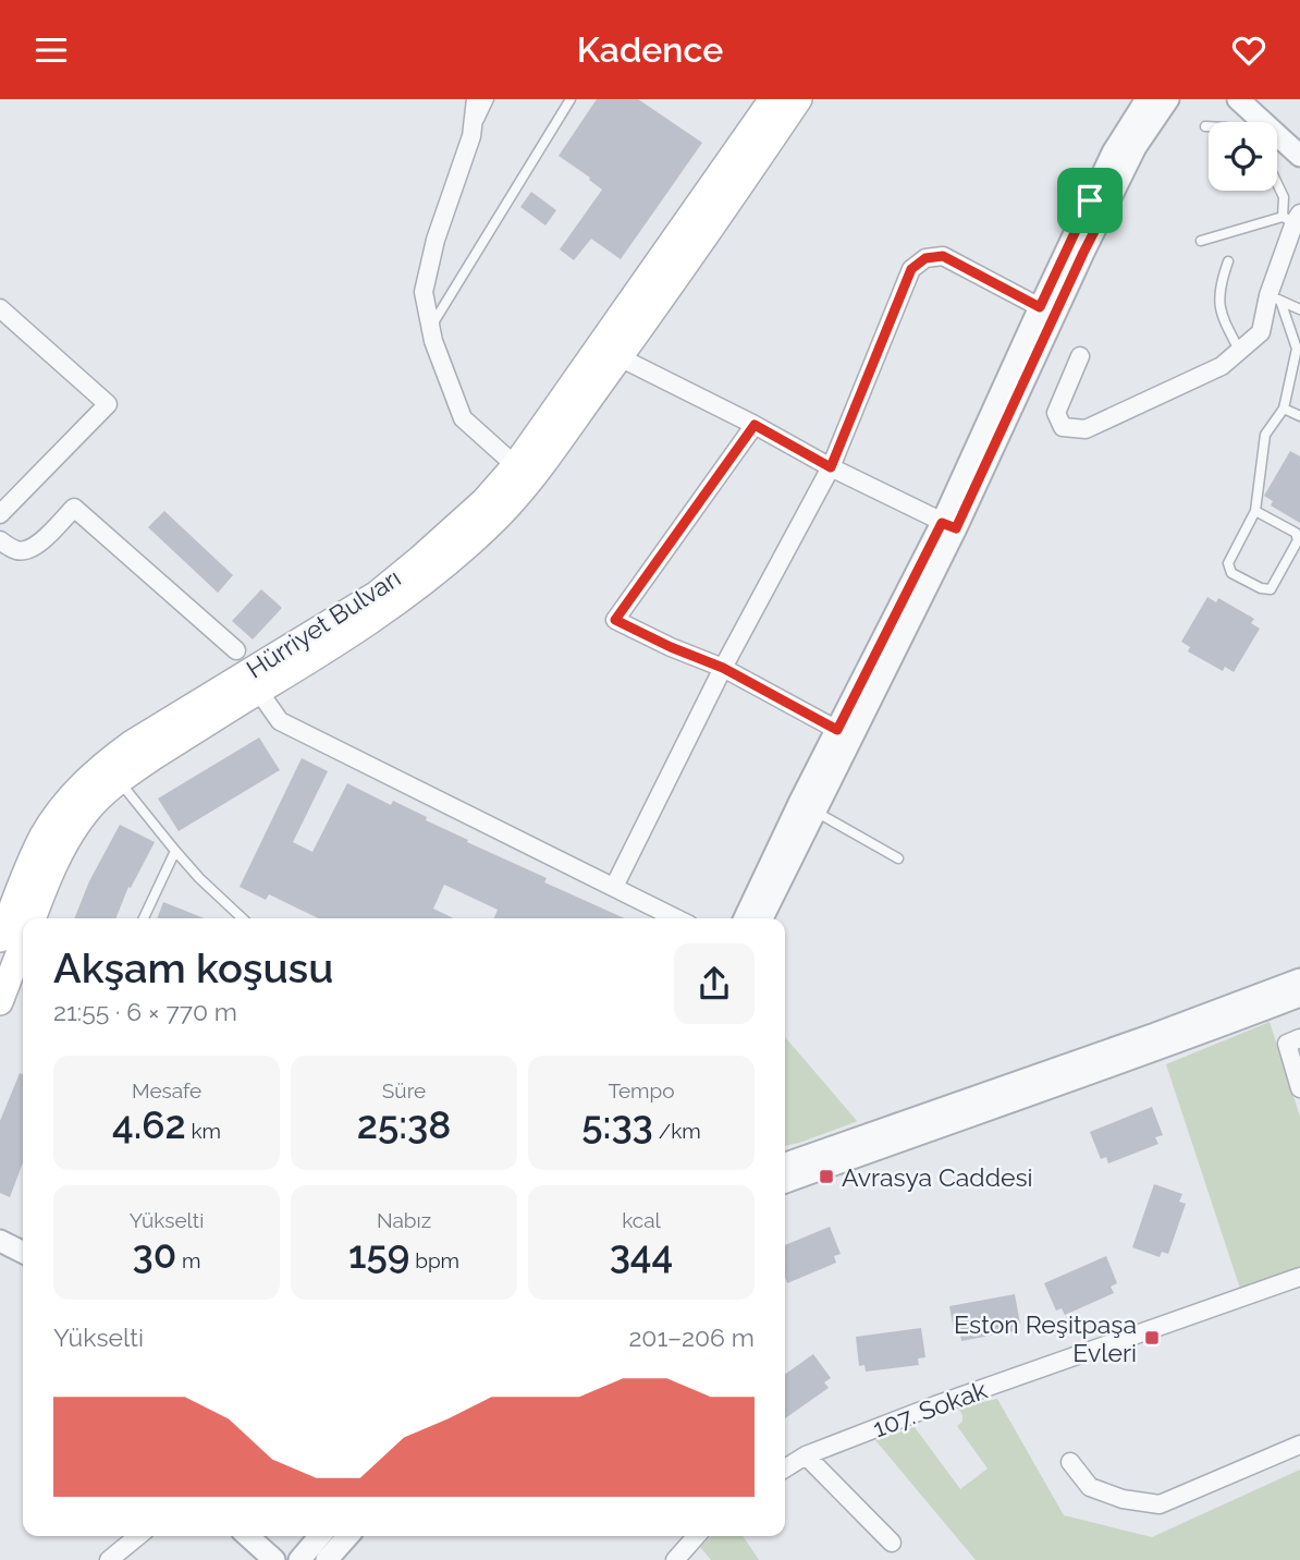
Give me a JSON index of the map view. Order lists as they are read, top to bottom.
{
  "streets": {
    "main road": ["Hürriyet Bulvarı"],
    "street": ["107. Sokak"]
  },
  "places": {
    "transit": ["Avrasya Caddesi", "Eston Reşitpaşa Evleri"]
  },
  "page": {
    "header": "Kadence",
    "heading": ["Akşam koşusu", "21:55 · 6 × 770 m"],
    "stats": [
      ["Mesafe", "4.62 km"],
      ["Süre", "25:38"],
      ["Tempo", "5:33 /km"],
      ["Yükselti", "30 m"],
      ["Nabız", "159 bpm"],
      ["kcal", "344"]
    ],
    "chart": ["Yükselti", "201–206 m"]
  }
}
